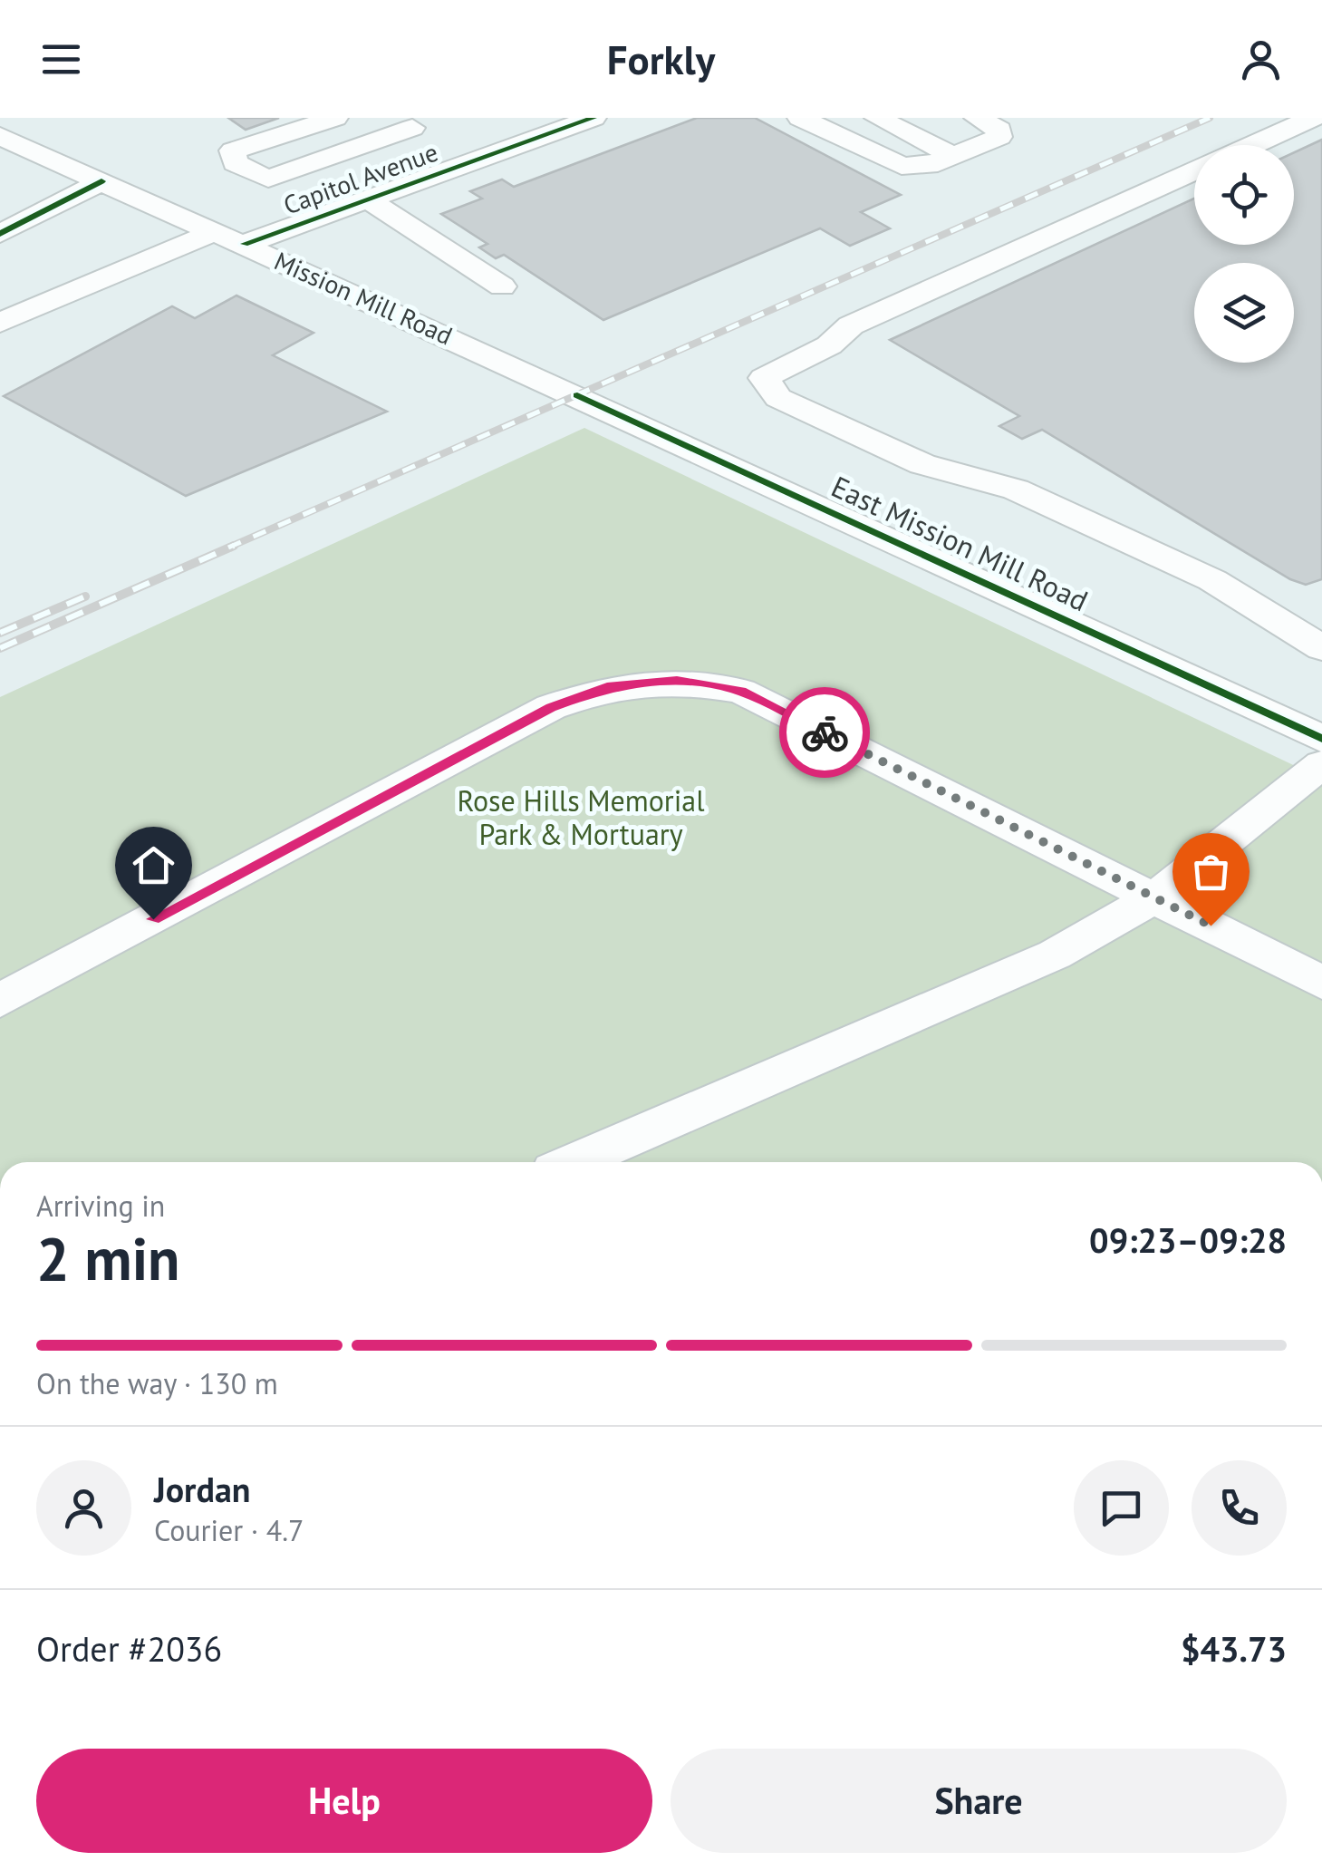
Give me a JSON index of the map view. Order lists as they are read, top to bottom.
{
  "streets": {
    "street": ["Capitol Avenue", "Mission Mill Road", "East Mission Mill Road"]
  },
  "crossings": [
    ["Capitol Avenue", "Mission Mill Road"],
    ["Mission Mill Road", "East Mission Mill Road"]
  ],
  "parks": ["Rose Hills Memorial Park & Mortuary"],
  "page": {
    "header": "Forkly",
    "heading": ["2 min", "Arriving in", "09:23–09:28"],
    "panel": [
      "Jordan",
      "Courier · 4.7",
      "Order #2036",
      "$43.73"
    ],
    "bar": "On the way · 130 m",
    "buttons": ["Help", "Share"]
  }
}
